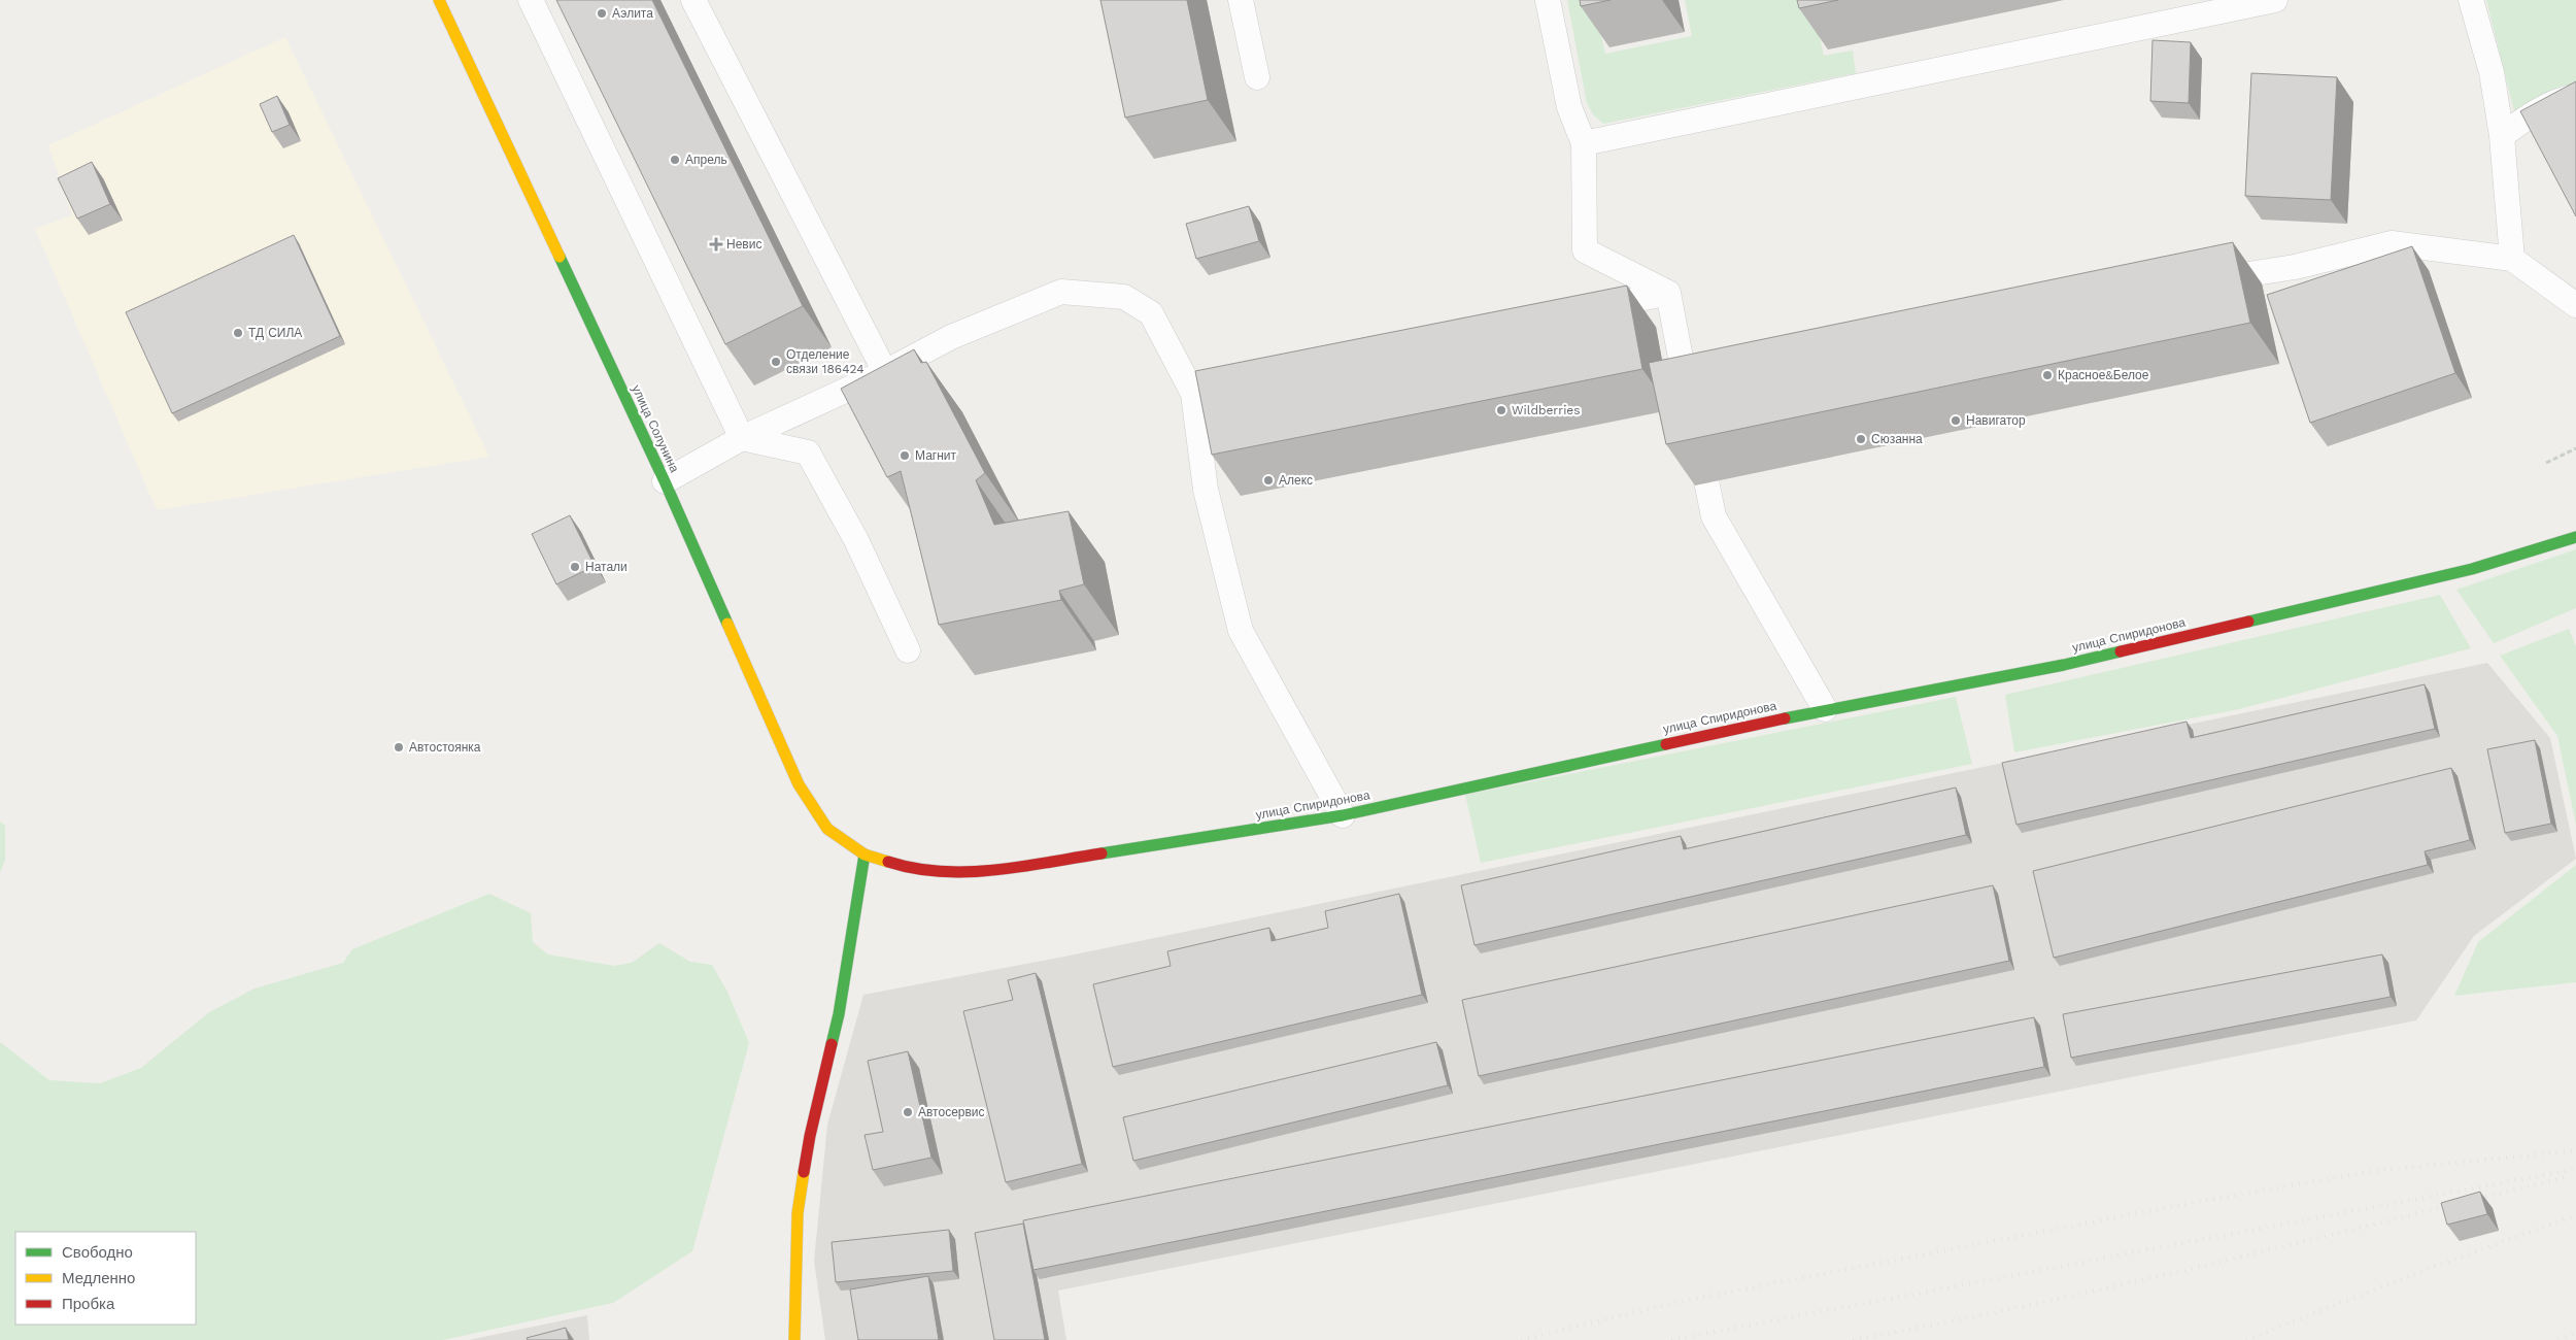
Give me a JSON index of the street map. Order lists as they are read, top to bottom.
{
  "streets": {
    "street": ["улица Солунина", "улица Спиридонова"]
  },
  "crossings": [
    ["улица Солунина", "улица Спиридонова"]
  ],
  "places": {
    "other": [
      "Аэлита",
      "Апрель",
      "ТД СИЛА",
      "Отделение связи 186424",
      "Красное&Белое",
      "Wildberries",
      "Навигатор",
      "Сюзанна",
      "Магнит",
      "Алекс",
      "Натали",
      "Автостоянка",
      "Автосервис"
    ],
    "health": ["Невис"]
  },
  "legend": ["Свободно", "Медленно", "Пробка"]
}
